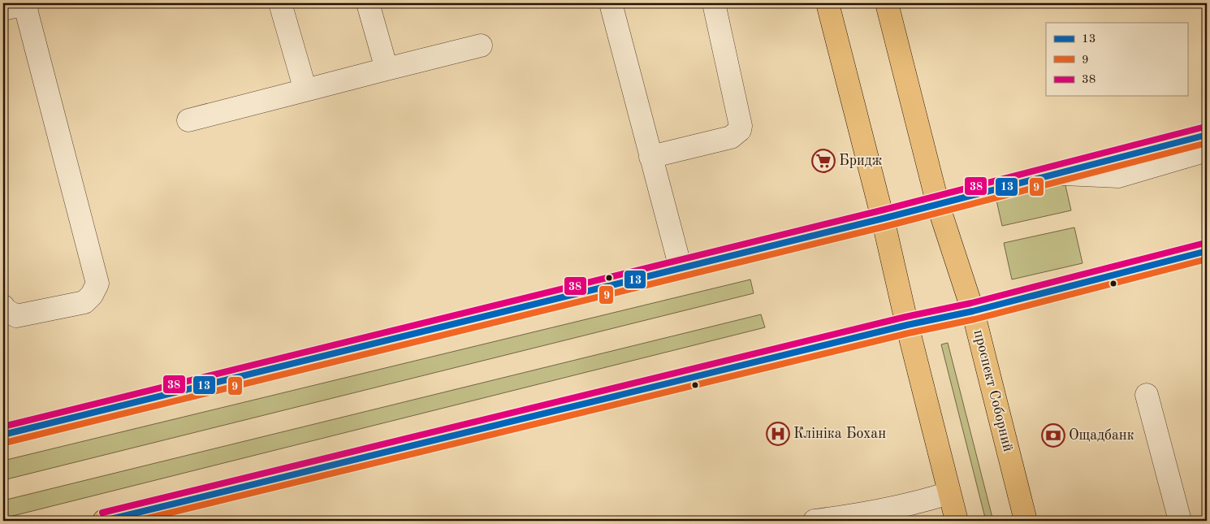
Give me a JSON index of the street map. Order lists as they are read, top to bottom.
{
  "streets": {
    "main road": ["проспект Соборний"]
  },
  "places": {
    "supermarket": ["Бридж"],
    "hospital": ["Клініка Бохан"],
    "bank": ["Ощадбанк"]
  },
  "lines": ["transit line 38", "transit line 13", "transit line 9"],
  "legend": ["13", "9", "38"]
}
